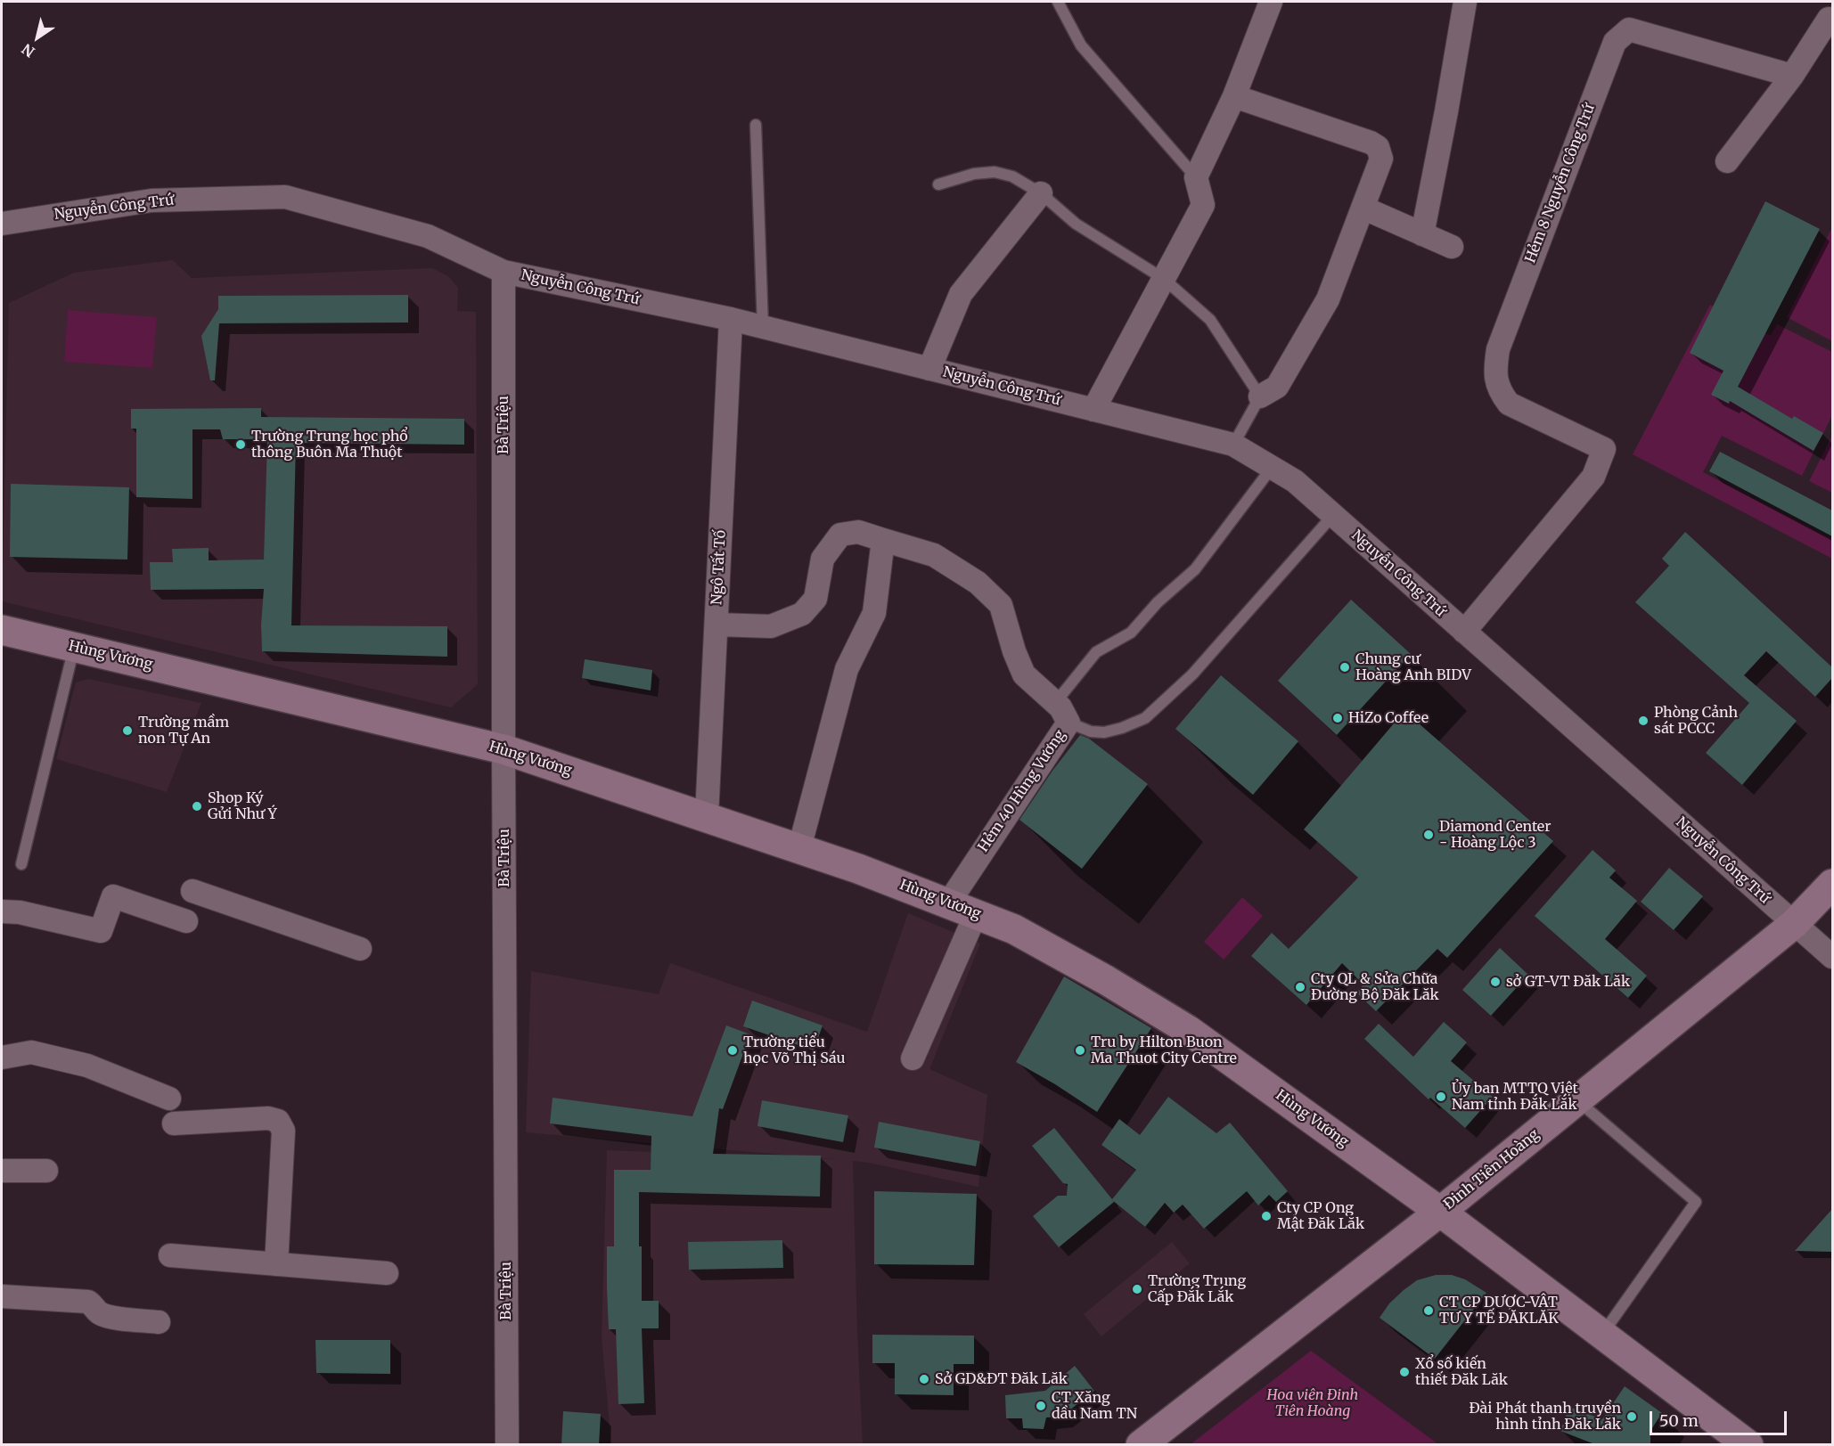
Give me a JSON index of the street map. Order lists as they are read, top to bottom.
{
  "streets": {
    "street": [
      "Hẻm 8 Nguyễn Công Trứ",
      "Nguyễn Công Trứ",
      "Bà Triệu",
      "Ngô Tất Tố",
      "Hùng Vương",
      "Hẻm 40 Hùng Vương",
      "Đinh Tiên Hoàng"
    ]
  },
  "crossings": [
    ["Hẻm 8 Nguyễn Công Trứ", "Nguyễn Công Trứ"],
    ["Nguyễn Công Trứ", "Bà Triệu"],
    ["Nguyễn Công Trứ", "Ngô Tất Tố"],
    ["Nguyễn Công Trứ", "Đinh Tiên Hoàng"],
    ["Bà Triệu", "Hùng Vương"],
    ["Ngô Tất Tố", "Hùng Vương"],
    ["Ngô Tất Tố", "Hẻm 40 Hùng Vương"],
    ["Hùng Vương", "Hẻm 40 Hùng Vương"],
    ["Hùng Vương", "Đinh Tiên Hoàng"]
  ],
  "parks": ["Hoa viên Đinh Tiên Hoàng"],
  "places": [
    "Trường Trung học phổ thông Buôn Ma Thuột",
    "Chung cư Hoàng Anh BIDV",
    "HiZo Coffee",
    "Phòng Cảnh sát PCCC",
    "Trường mầm non Tự An",
    "Shop Ký Gửi Như Ý",
    "Diamond Center - Hoàng Lộc 3",
    "sở GT-VT Đăk Lăk",
    "Cty QL & Sửa Chữa Đường Bộ Đăk Lăk",
    "Trường tiểu học Võ Thị Sáu",
    "Tru by Hilton Buon Ma Thuot City Centre",
    "Ủy ban MTTQ Việt Nam tỉnh Đắk Lắk",
    "Cty CP Ong Mật Đăk Lăk",
    "Trường Trung Cấp Đắk Lắk",
    "CT CP DƯỢC-VẬT TƯ Y TẾ ĐĂKLĂK",
    "Xổ số kiến thiết Đăk Lăk",
    "Sở GD&ĐT Đăk Lăk",
    "CT Xăng dầu Nam TN",
    "Đài Phát thanh truyền hình tỉnh Đăk Lăk"
  ],
  "scale_bar": "50 m",
  "north": "bottom left"
}
